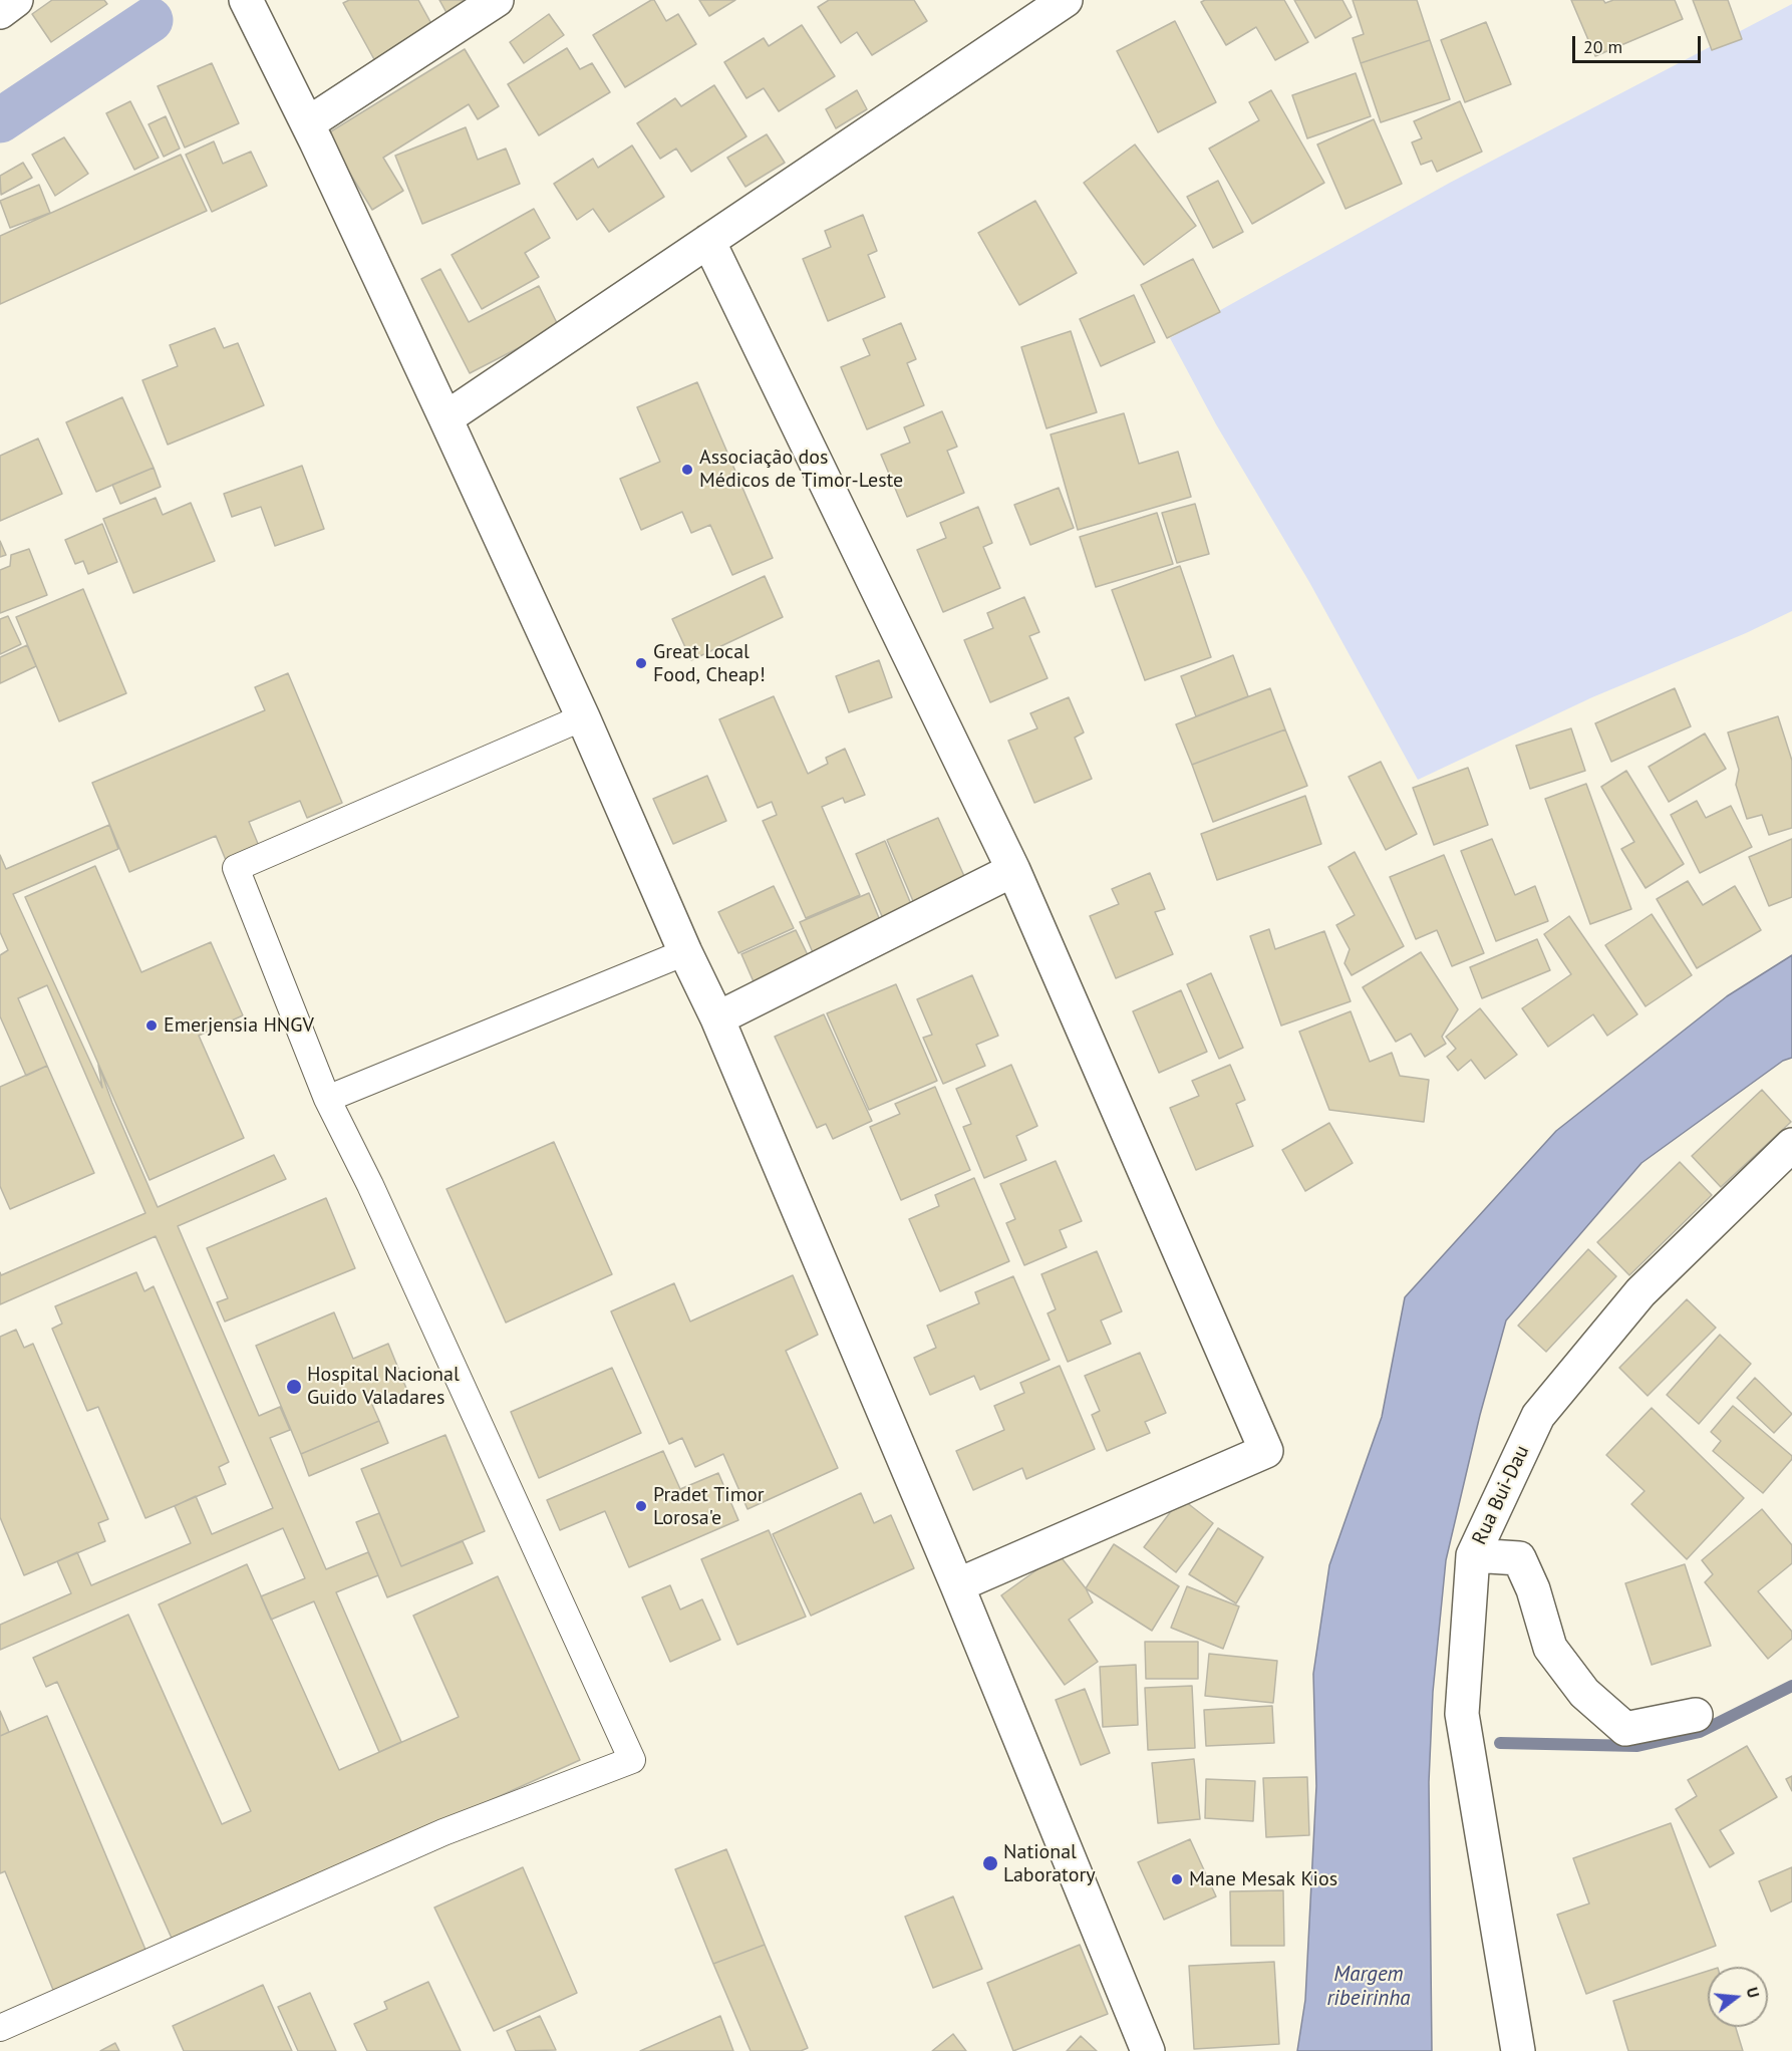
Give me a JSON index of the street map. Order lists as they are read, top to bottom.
{
  "streets": {
    "street": ["Rua Bui-Dau"]
  },
  "water": ["Margem ribeirinha"],
  "places": [
    "Associação dos Médicos de Timor-Leste",
    "Great Local Food, Cheap!",
    "Emerjensia HNGV",
    "Hospital Nacional Guido Valadares",
    "Pradet Timor Lorosa'e",
    "National Laboratory",
    "Mane Mesak Kios"
  ],
  "scale_bar": "20 m",
  "north": "right"
}
